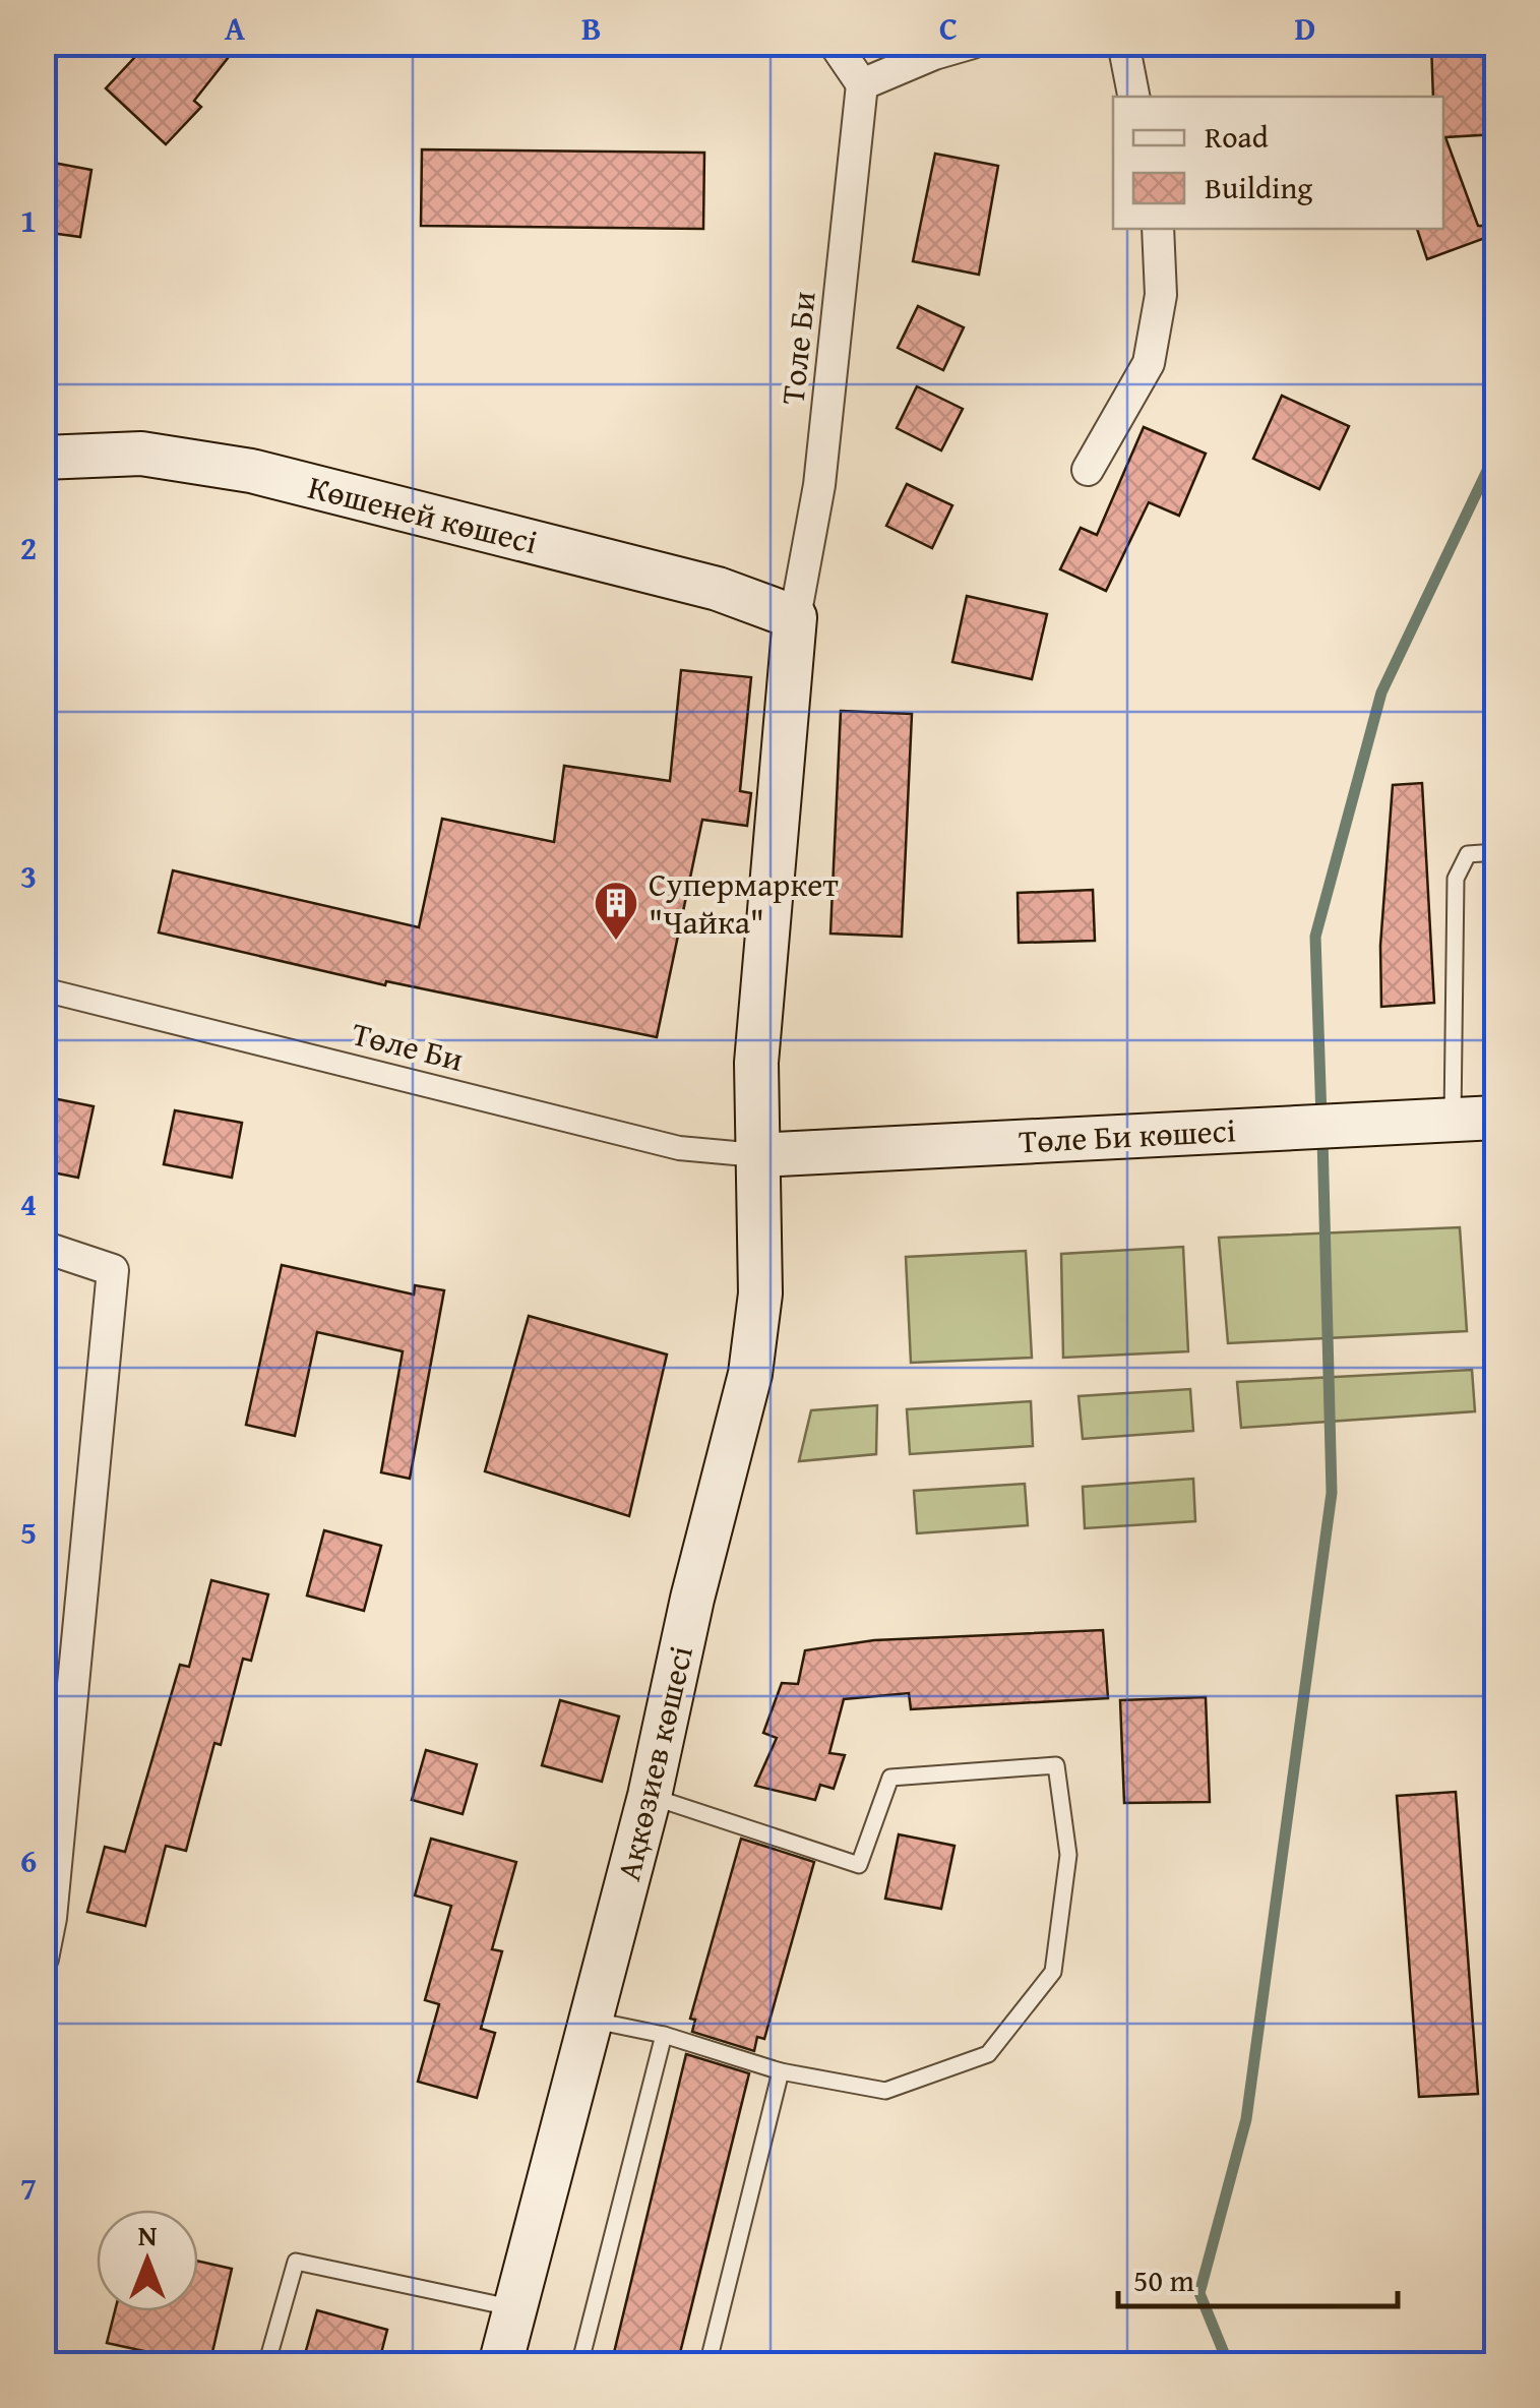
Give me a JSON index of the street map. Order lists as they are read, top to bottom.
{
  "streets": {
    "main road": ["Көшеней көшесі", "Төле Би көшесі", "Ақкөзиев көшесі"],
    "street": ["Толе Би", "Төле Би"]
  },
  "crossings": [
    ["Толе Би", "Көшеней көшесі"],
    ["Толе Би", "Ақкөзиев көшесі"],
    ["Көшеней көшесі", "Ақкөзиев көшесі"],
    ["Төле Би", "Төле Би көшесі"],
    ["Төле Би", "Ақкөзиев көшесі"],
    ["Төле Би көшесі", "Ақкөзиев көшесі"]
  ],
  "places": {
    "building": ["Супермаркет \"Чайка\""]
  },
  "legend": ["Road", "Building"],
  "scale_bar": "50 m",
  "north": "top",
  "grid": {
    "columns": [
      "A",
      "B",
      "C",
      "D"
    ],
    "rows": [
      "1",
      "2",
      "3",
      "4",
      "5",
      "6",
      "7"
    ]
  }
}
